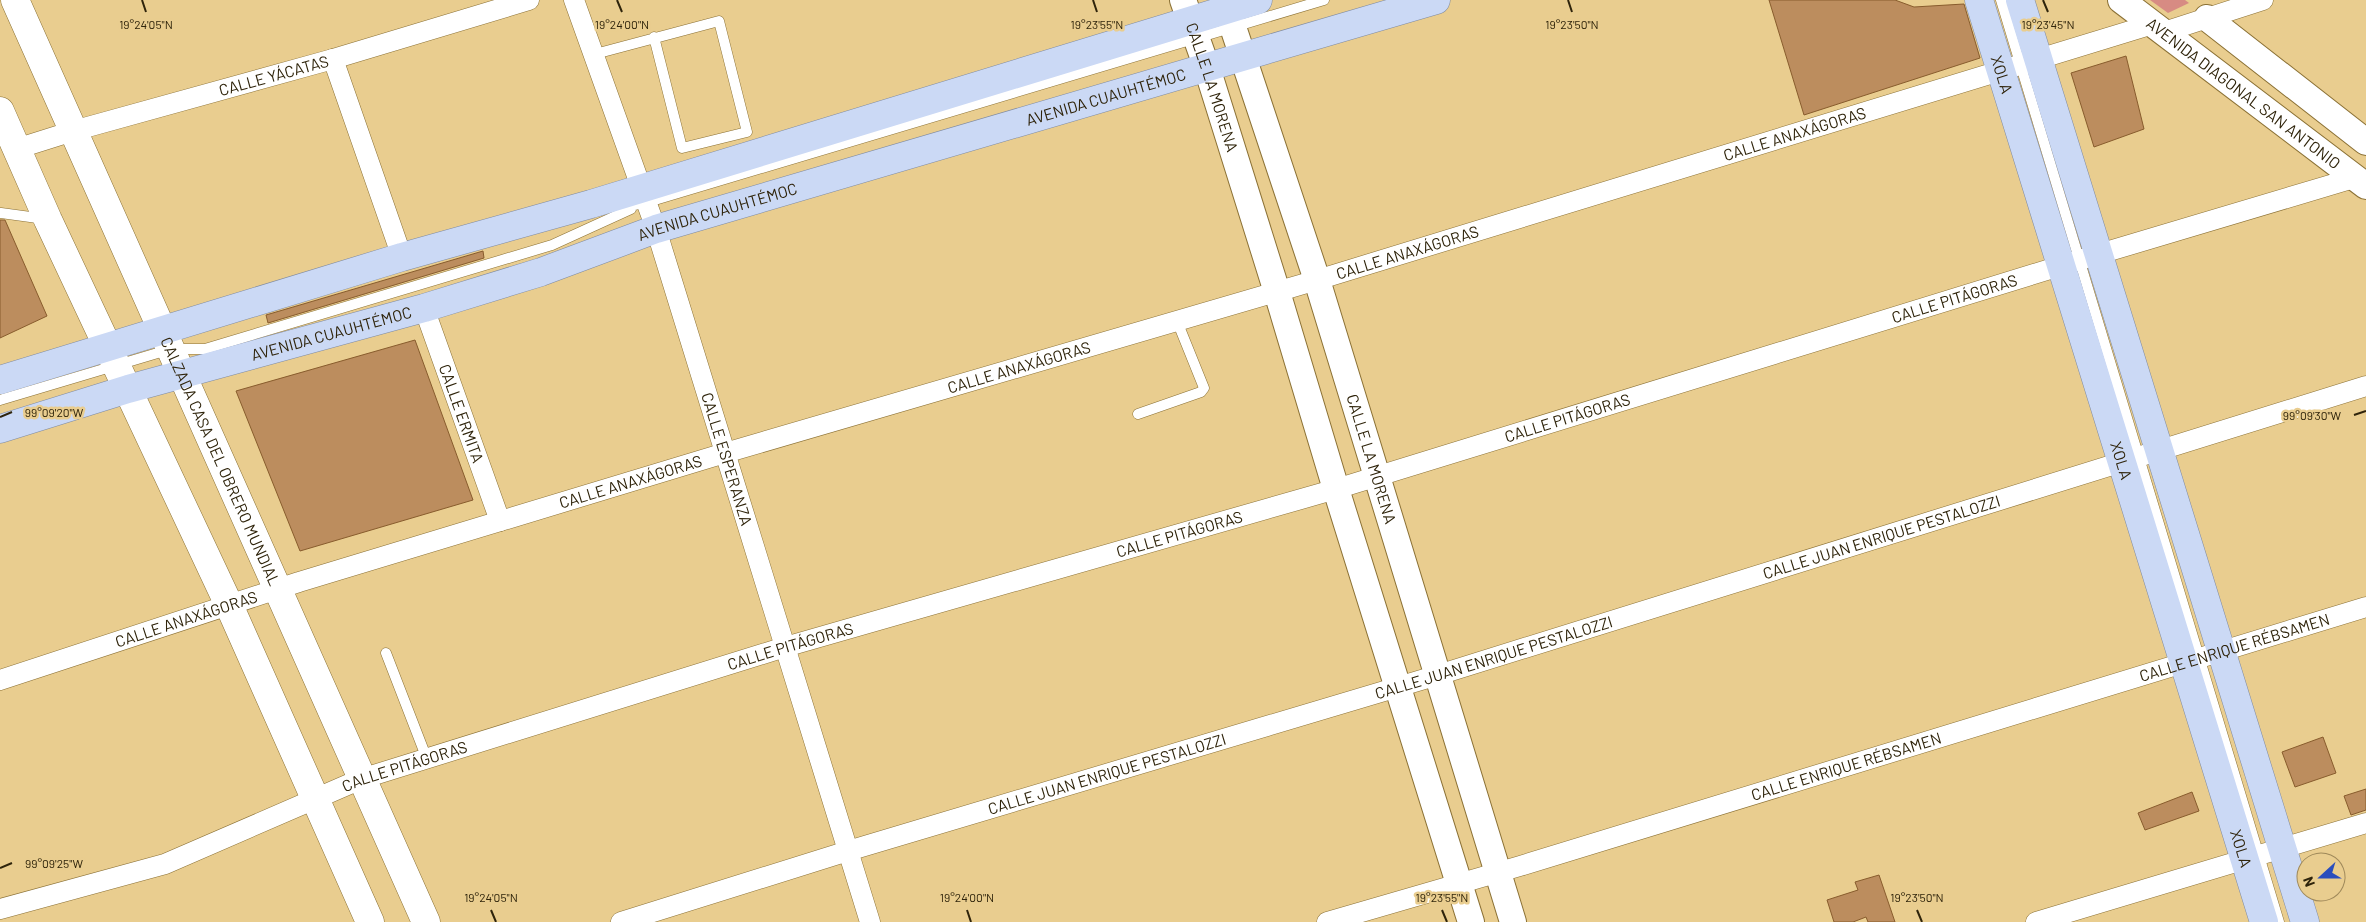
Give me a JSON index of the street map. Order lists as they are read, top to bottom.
{
  "streets": {
    "main road": ["XOLA", "AVENIDA CUAUHTÉMOC", "CALZADA CASA DEL OBRERO MUNDIAL"],
    "street": [
      "CALLE YÁCATAS",
      "CALLE LA MORENA",
      "AVENIDA DIAGONAL SAN ANTONIO",
      "CALLE ANAXÁGORAS",
      "CALLE PITÁGORAS",
      "CALLE ERMITA",
      "CALLE ESPERANZA",
      "CALLE JUAN ENRIQUE PESTALOZZI",
      "CALLE ENRIQUE RÉBSAMEN"
    ]
  },
  "crossings": [
    ["XOLA", "CALLE ANAXÁGORAS"],
    ["XOLA", "CALLE PITÁGORAS"],
    ["XOLA", "CALLE JUAN ENRIQUE PESTALOZZI"],
    ["XOLA", "CALLE ENRIQUE RÉBSAMEN"],
    ["CALLE YÁCATAS", "CALZADA CASA DEL OBRERO MUNDIAL"],
    ["CALLE LA MORENA", "AVENIDA CUAUHTÉMOC"],
    ["CALLE LA MORENA", "CALLE ANAXÁGORAS"],
    ["CALLE LA MORENA", "CALLE PITÁGORAS"],
    ["CALLE LA MORENA", "CALLE JUAN ENRIQUE PESTALOZZI"],
    ["CALLE LA MORENA", "CALLE ENRIQUE RÉBSAMEN"],
    ["AVENIDA DIAGONAL SAN ANTONIO", "CALLE ANAXÁGORAS"],
    ["AVENIDA DIAGONAL SAN ANTONIO", "CALLE PITÁGORAS"],
    ["AVENIDA CUAUHTÉMOC", "CALLE ERMITA"],
    ["AVENIDA CUAUHTÉMOC", "CALLE ESPERANZA"],
    ["AVENIDA CUAUHTÉMOC", "CALZADA CASA DEL OBRERO MUNDIAL"],
    ["CALLE ANAXÁGORAS", "CALLE ERMITA"],
    ["CALLE ANAXÁGORAS", "CALLE ESPERANZA"],
    ["CALLE ANAXÁGORAS", "CALZADA CASA DEL OBRERO MUNDIAL"],
    ["CALLE PITÁGORAS", "CALLE ESPERANZA"],
    ["CALLE PITÁGORAS", "CALZADA CASA DEL OBRERO MUNDIAL"],
    ["CALLE ESPERANZA", "CALLE JUAN ENRIQUE PESTALOZZI"]
  ],
  "north": "left",
  "coordinates": [
    "19°24'05\"N",
    "19°24'00\"N",
    "19°23'55\"N",
    "19°23'50\"N",
    "19°23'45\"N",
    "99°09'20\"W",
    "99°09'30\"W",
    "99°09'25\"W"
  ]
}
